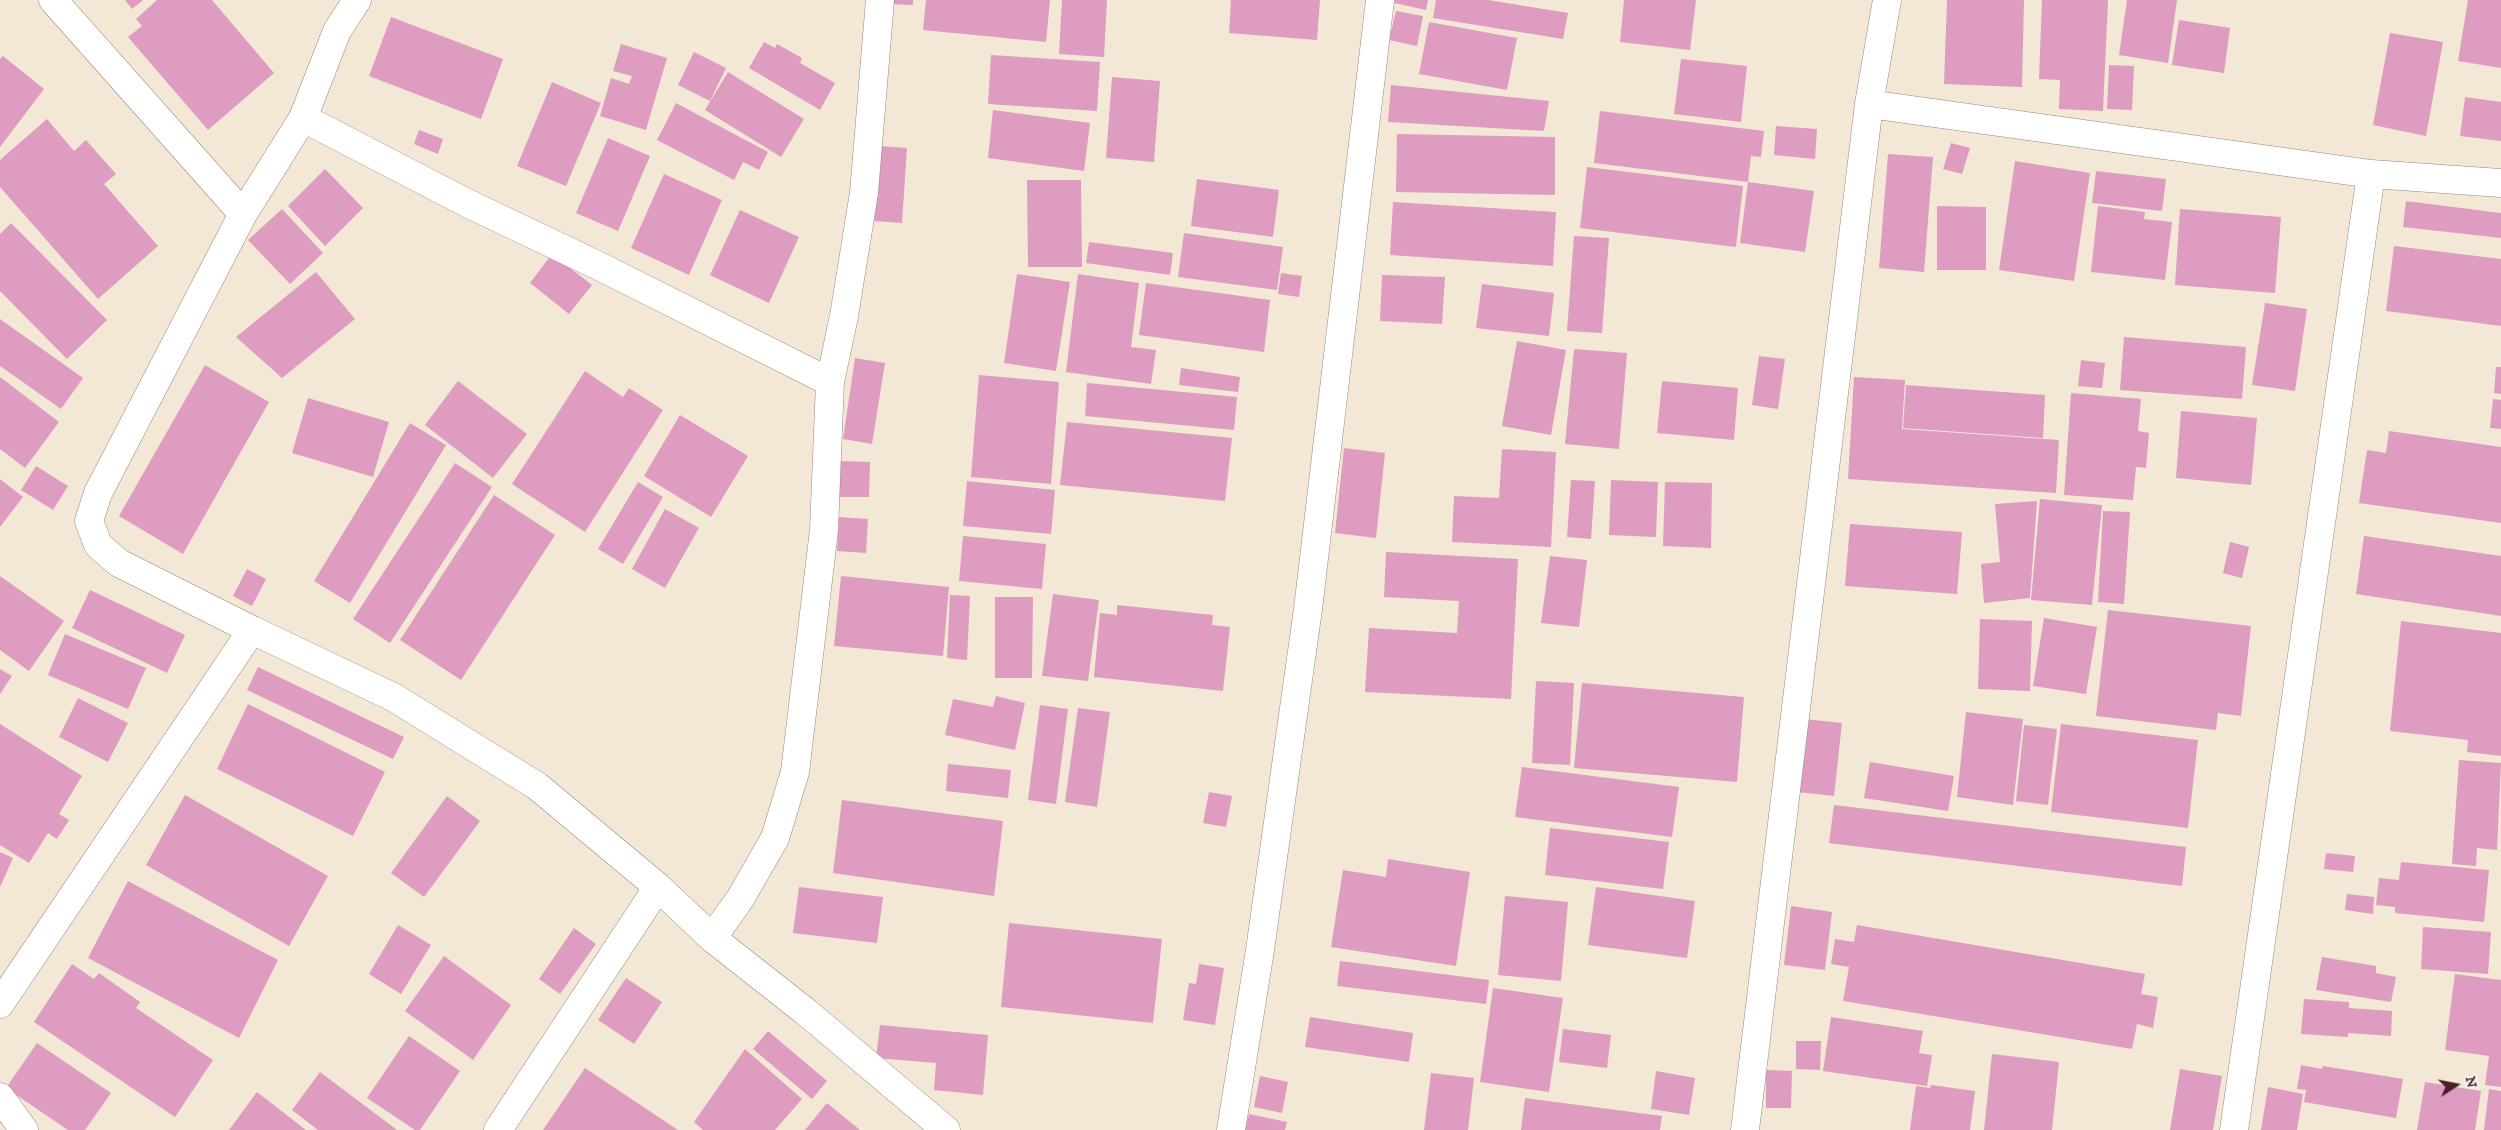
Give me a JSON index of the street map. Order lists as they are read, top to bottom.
{
  "north": "right"
}
